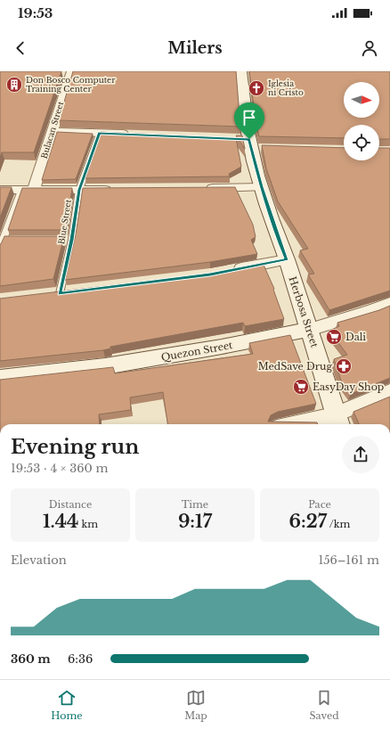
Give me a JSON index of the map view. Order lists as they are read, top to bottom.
{
  "streets": {
    "street": ["Bulacan Street", "Herbosa Street", "Quezon Street"],
    "lane": ["Blue Street"]
  },
  "crossings": [
    ["Herbosa Street", "Quezon Street"]
  ],
  "places": {
    "building": ["Don Bosco Computer Training Center"],
    "church": ["Iglesia ni Cristo"],
    "supermarket": ["Dali", "EasyDay Shop"],
    "pharmacy": ["MedSave Drug"]
  },
  "north": "right",
  "page": {
    "status": "19:53",
    "header": "Milers",
    "heading": ["Evening run", "19:53 · 4 × 360 m"],
    "stats": [
      ["Distance", "1.44 km"],
      ["Time", "9:17"],
      ["Pace", "6:27 /km"]
    ],
    "chart": ["Elevation", "156–161 m"],
    "list": [
      {
        "name": "360 m",
        "note": "6:36"
      }
    ],
    "tabs": ["Home", "Map", "Saved"]
  }
}
